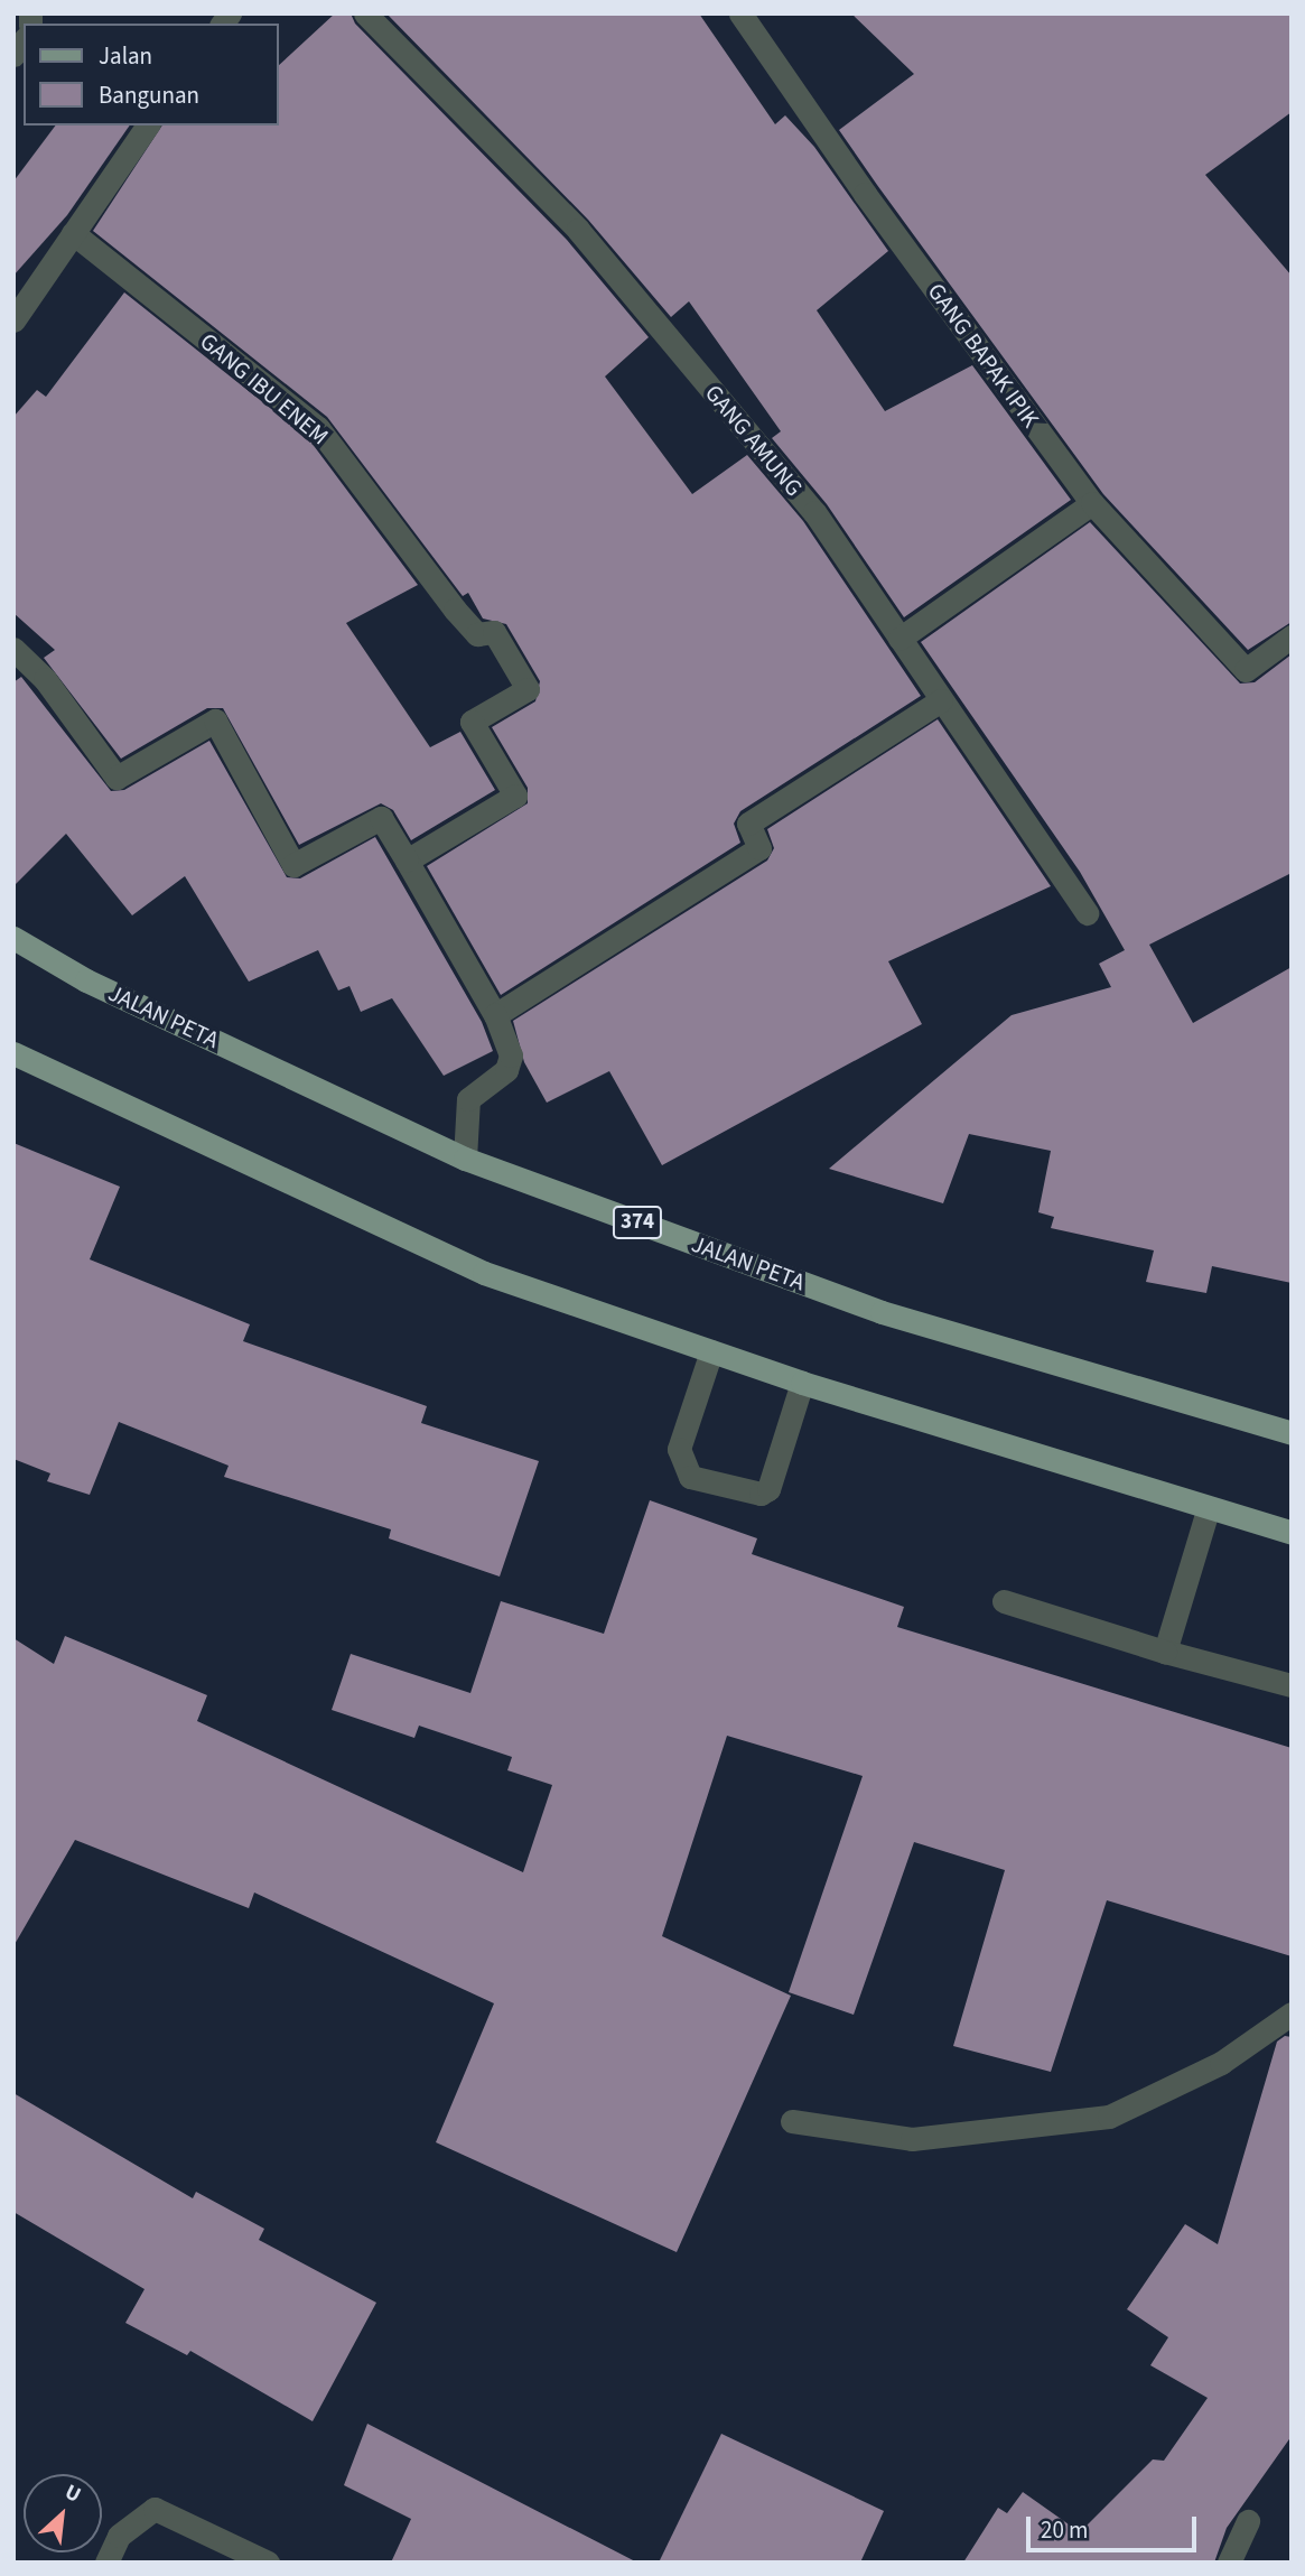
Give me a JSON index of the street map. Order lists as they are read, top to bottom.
{
  "streets": {
    "main road": ["JALAN PETA", "374"],
    "street": ["GANG BAPAK IPIK", "GANG IBU ENEM", "GANG AMUNG"]
  },
  "legend": ["Jalan", "Bangunan"],
  "scale_bar": "20 m",
  "north": "top right"
}
